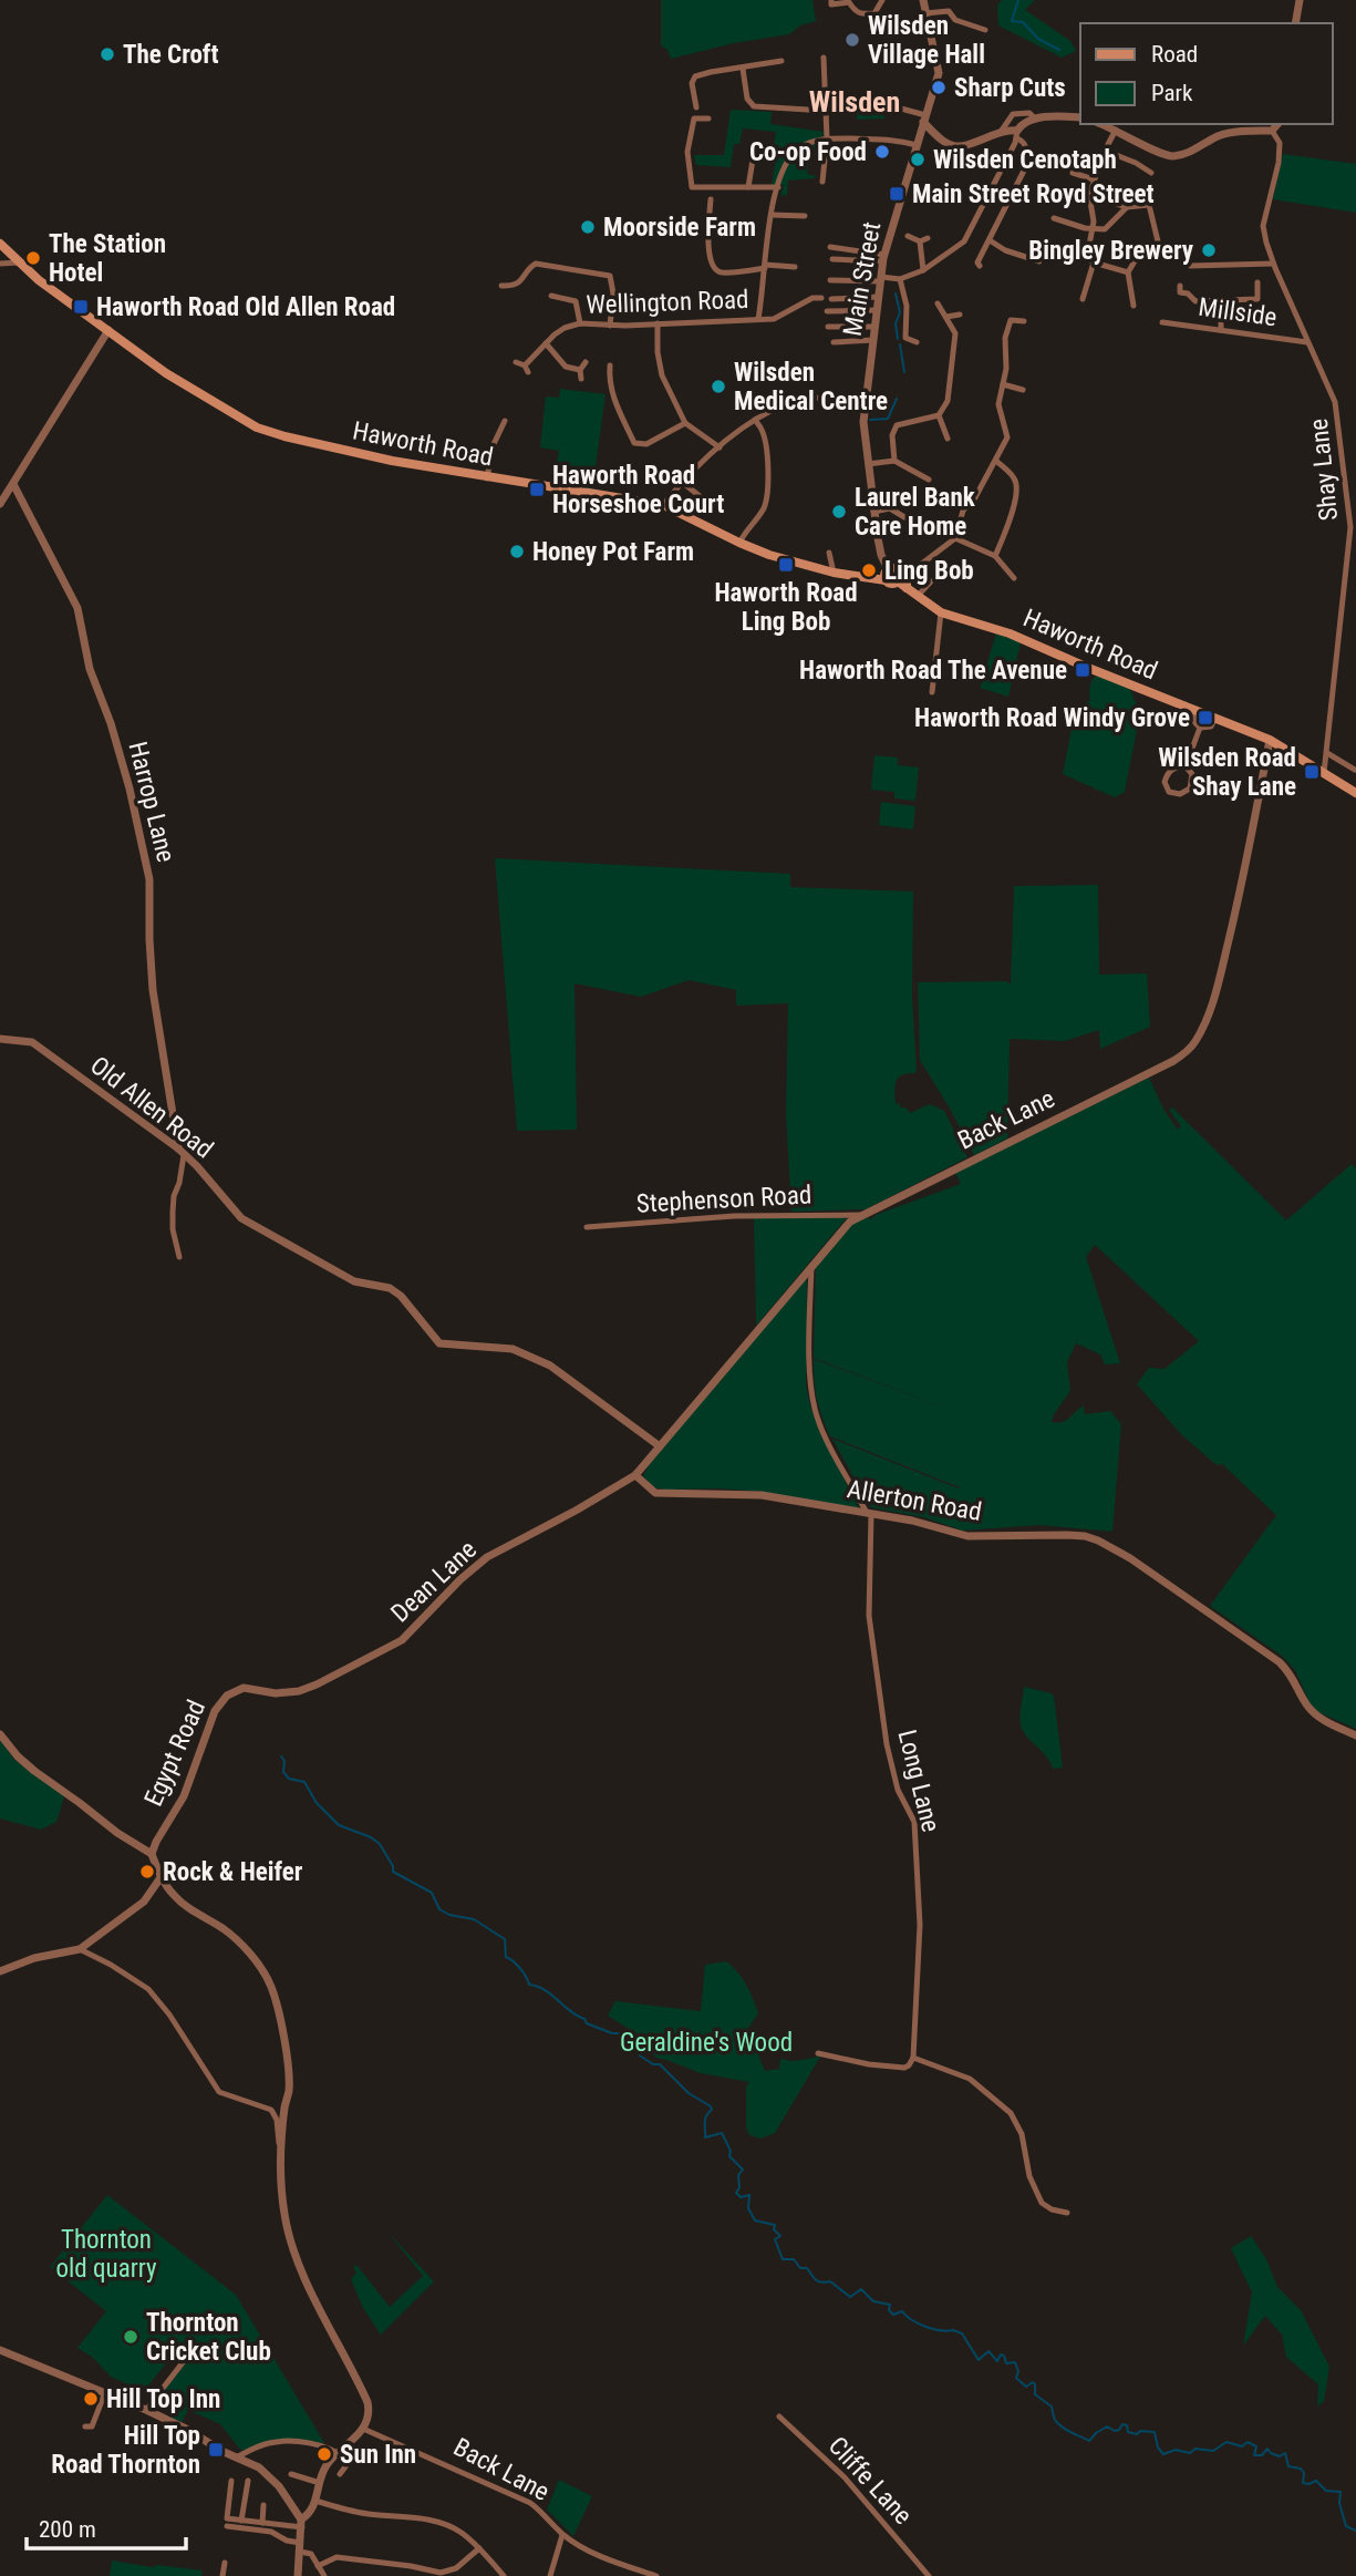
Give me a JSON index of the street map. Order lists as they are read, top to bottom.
{
  "streets": {
    "main road": ["Haworth Road"],
    "street": [
      "Main Street",
      "Wellington Road",
      "Millside",
      "Shay Lane",
      "Harrop Lane",
      "Old Allen Road",
      "Back Lane",
      "Stephenson Road",
      "Allerton Road",
      "Dean Lane",
      "Egypt Road",
      "Long Lane",
      "Cliffe Lane"
    ]
  },
  "crossings": [
    ["Main Street", "Haworth Road"],
    ["Millside", "Shay Lane"],
    ["Haworth Road", "Shay Lane"],
    ["Haworth Road", "Back Lane"],
    ["Harrop Lane", "Old Allen Road"],
    ["Old Allen Road", "Back Lane"],
    ["Back Lane", "Stephenson Road"],
    ["Back Lane", "Allerton Road"],
    ["Back Lane", "Dean Lane"],
    ["Allerton Road", "Dean Lane"],
    ["Allerton Road", "Long Lane"],
    ["Dean Lane", "Egypt Road"]
  ],
  "districts": ["Wilsden"],
  "parks": ["Geraldine's Wood", "Thornton old quarry"],
  "places": {
    "other": [
      "Wilsden Village Hall",
      "The Croft",
      "Sharp Cuts",
      "Co-op Food",
      "Wilsden Cenotaph",
      "Moorside Farm",
      "Bingley Brewery",
      "The Station Hotel",
      "Wilsden Medical Centre",
      "Laurel Bank Care Home",
      "Honey Pot Farm",
      "Ling Bob",
      "Rock & Heifer",
      "Thornton Cricket Club",
      "Hill Top Inn",
      "Sun Inn"
    ],
    "transit": [
      "Main Street Royd Street",
      "Haworth Road Old Allen Road",
      "Haworth Road Horseshoe Court",
      "Haworth Road Ling Bob",
      "Haworth Road The Avenue",
      "Haworth Road Windy Grove",
      "Wilsden Road Shay Lane",
      "Hill Top Road Thornton"
    ]
  },
  "legend": ["Road", "Park"],
  "scale_bar": "200 m"
}
